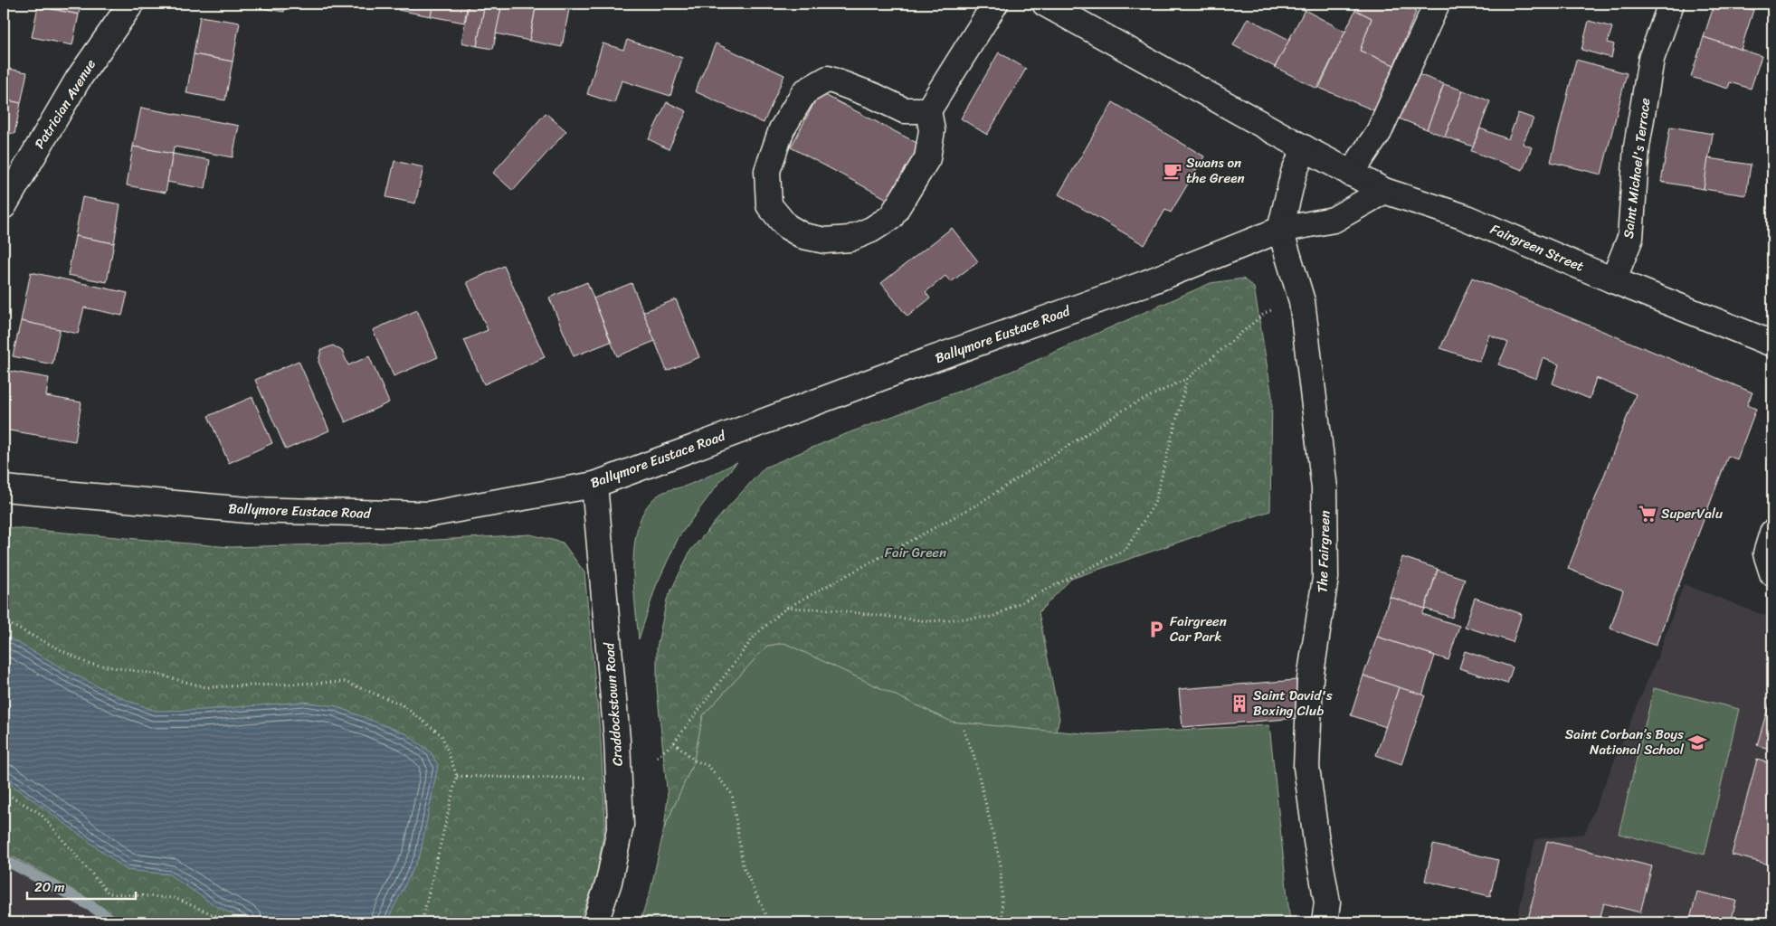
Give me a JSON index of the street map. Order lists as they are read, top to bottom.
{
  "streets": {
    "main road": [
      "Patrician Avenue",
      "Saint Michael's Terrace",
      "Fairgreen Street",
      "Ballymore Eustace Road",
      "The Fairgreen",
      "Craddockstown Road"
    ]
  },
  "crossings": [
    ["Saint Michael's Terrace", "Fairgreen Street"],
    ["Fairgreen Street", "Ballymore Eustace Road"],
    ["Ballymore Eustace Road", "The Fairgreen"],
    ["Ballymore Eustace Road", "Craddockstown Road"]
  ],
  "parks": ["Fair Green"],
  "places": {
    "cafe": ["Swans on the Green"],
    "supermarket": ["SuperValu"],
    "parking": ["Fairgreen Car Park"],
    "building": ["Saint David's Boxing Club"],
    "school or university": ["Saint Corban’s Boys National School"]
  },
  "scale_bar": "20 m"
}
